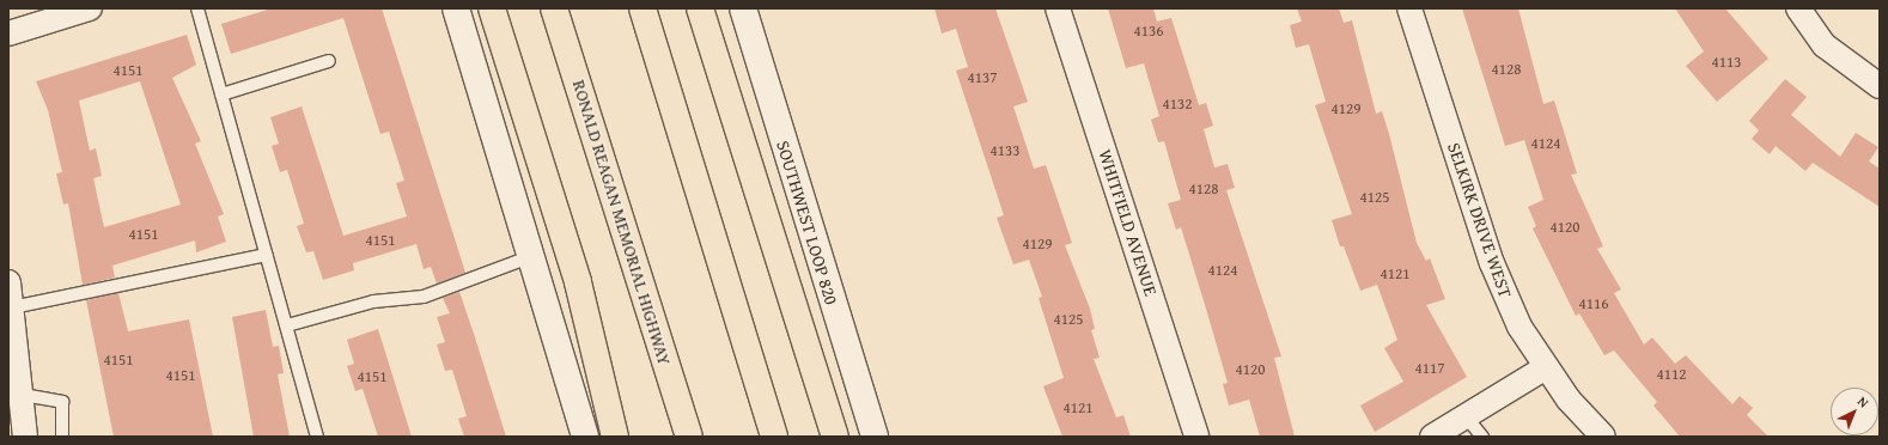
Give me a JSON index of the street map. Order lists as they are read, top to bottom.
{
  "streets": {
    "highway": ["RONALD REAGAN MEMORIAL HIGHWAY"],
    "main road": ["SOUTHWEST LOOP 820"],
    "street": ["SELKIRK DRIVE WEST", "WHITFIELD AVENUE"]
  },
  "house_numbers": [
    "4136",
    "4113",
    "4128",
    "4151",
    "4137",
    "4132",
    "4129",
    "4124",
    "4133",
    "4128",
    "4125",
    "4120",
    "4151",
    "4151",
    "4129",
    "4124",
    "4121",
    "4116",
    "4125",
    "4151",
    "4117",
    "4120",
    "4112",
    "4151",
    "4151",
    "4121"
  ],
  "north": "top right"
}
